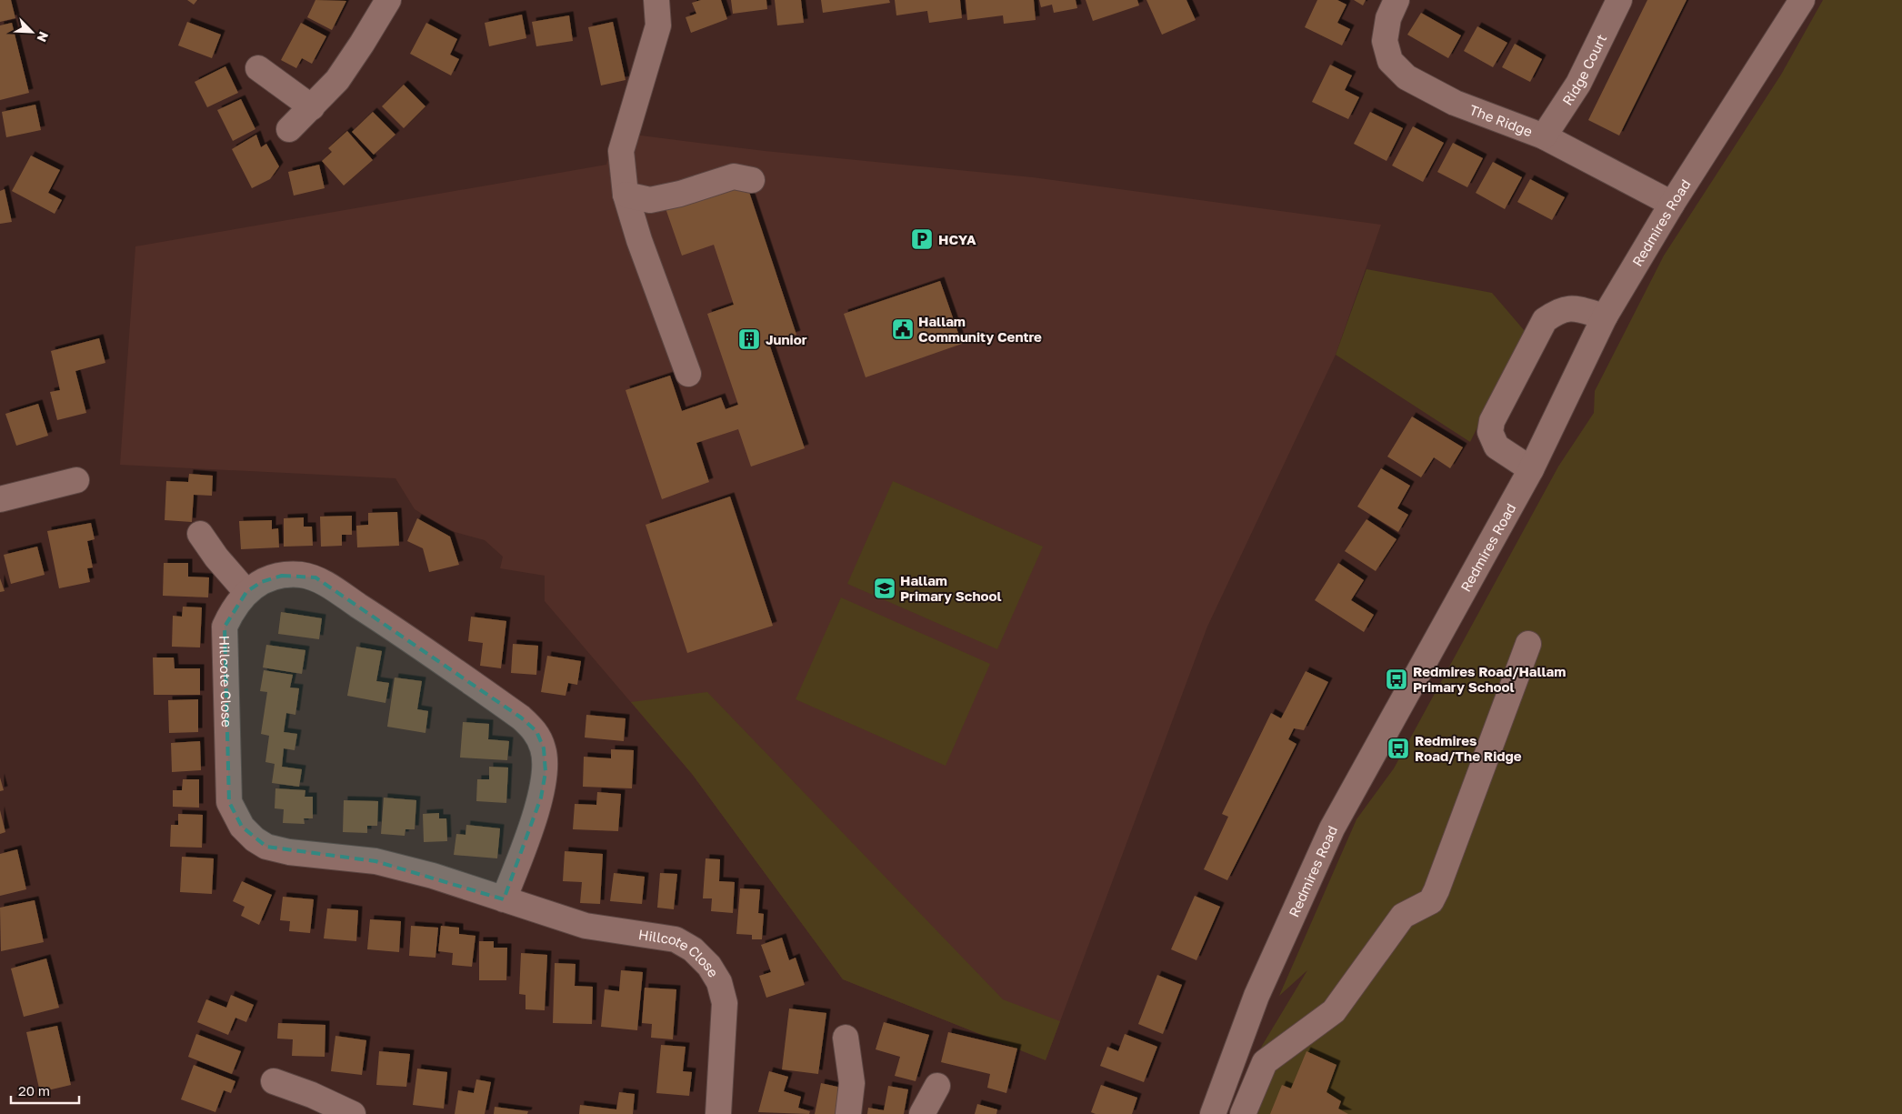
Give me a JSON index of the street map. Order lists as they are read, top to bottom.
{
  "streets": {
    "street": [
      "Ridge Court",
      "The Ridge",
      "Redmires Road",
      "Hillcote Close"
    ]
  },
  "crossings": [
    ["Ridge Court", "The Ridge"],
    ["The Ridge", "Redmires Road"]
  ],
  "places": {
    "parking": ["HCYA"],
    "public building": ["Hallam Community Centre"],
    "building": ["Junior"],
    "school or university": ["Hallam Primary School"],
    "bus stop": ["Redmires Road/Hallam Primary School", "Redmires Road/The Ridge"]
  },
  "scale_bar": "20 m",
  "north": "bottom right"
}
